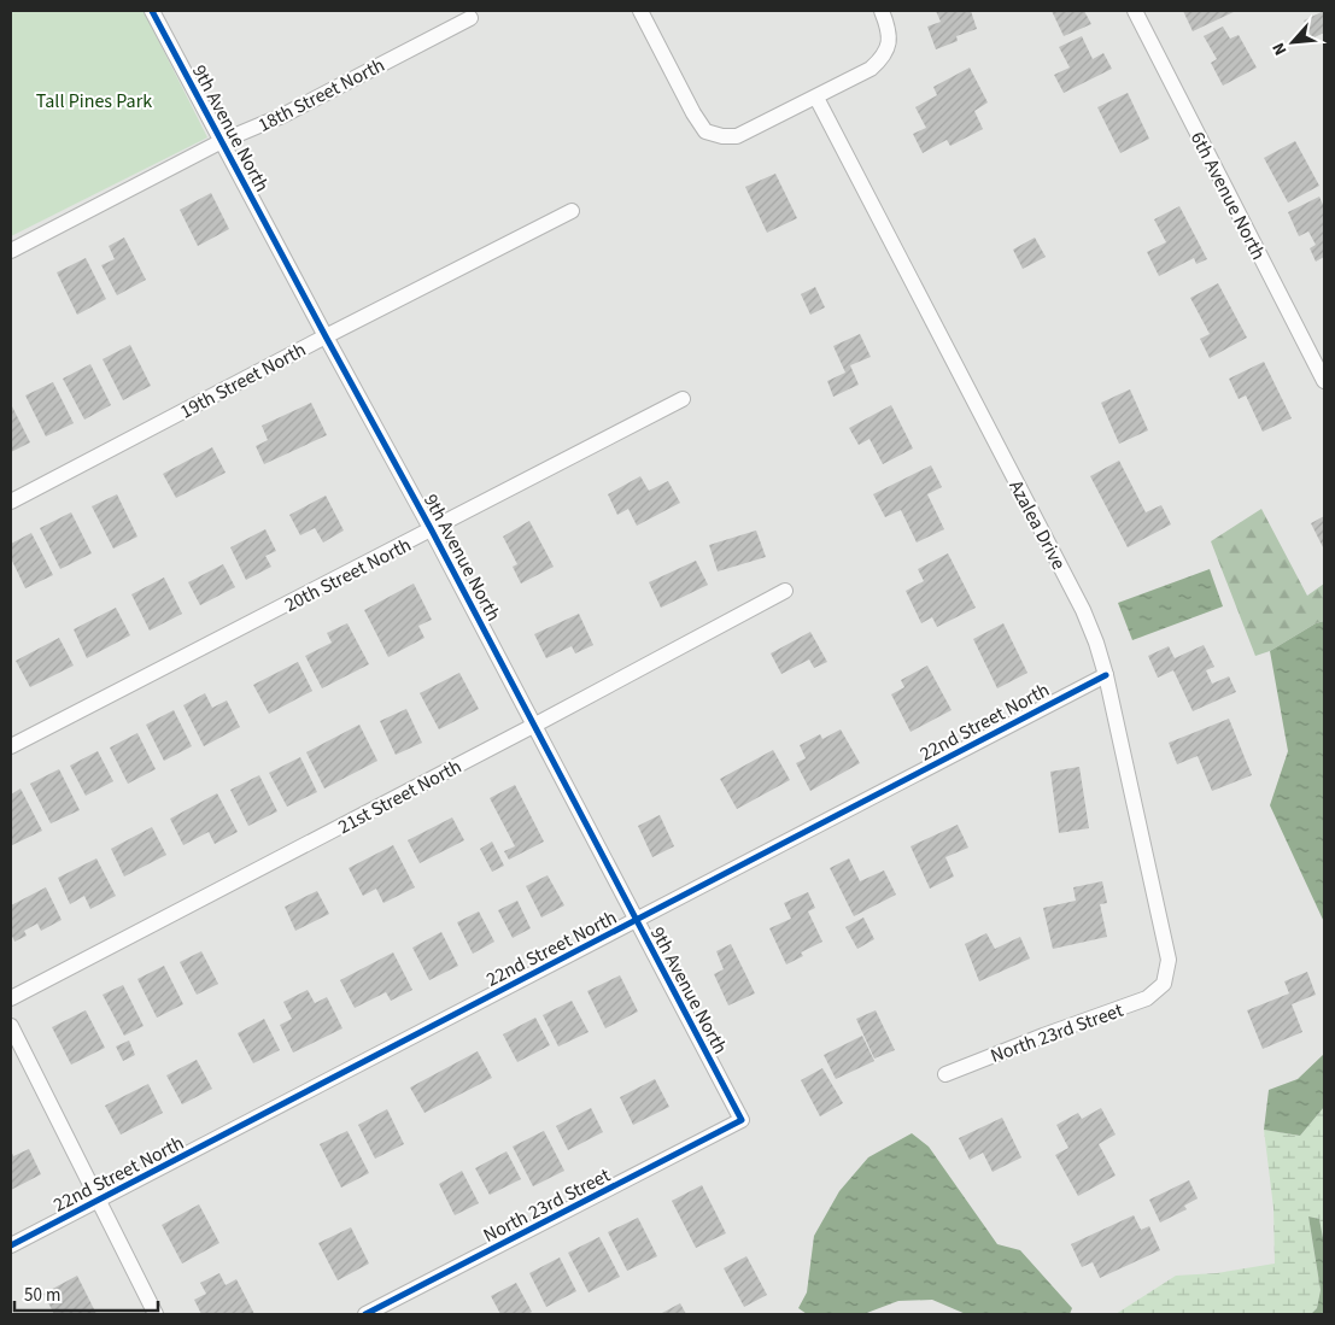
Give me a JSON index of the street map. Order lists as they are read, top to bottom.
{
  "streets": {
    "street": [
      "18th Street North",
      "9th Avenue North",
      "6th Avenue North",
      "19th Street North",
      "Azalea Drive",
      "20th Street North",
      "22nd Street North",
      "21st Street North",
      "North 23rd Street"
    ]
  },
  "crossings": [
    ["18th Street North", "9th Avenue North"],
    ["9th Avenue North", "19th Street North"],
    ["9th Avenue North", "20th Street North"],
    ["9th Avenue North", "22nd Street North"],
    ["9th Avenue North", "21st Street North"],
    ["9th Avenue North", "North 23rd Street"],
    ["Azalea Drive", "22nd Street North"],
    ["Azalea Drive", "North 23rd Street"]
  ],
  "parks": ["Tall Pines Park"],
  "scale_bar": "50 m",
  "north": "bottom left"
}
